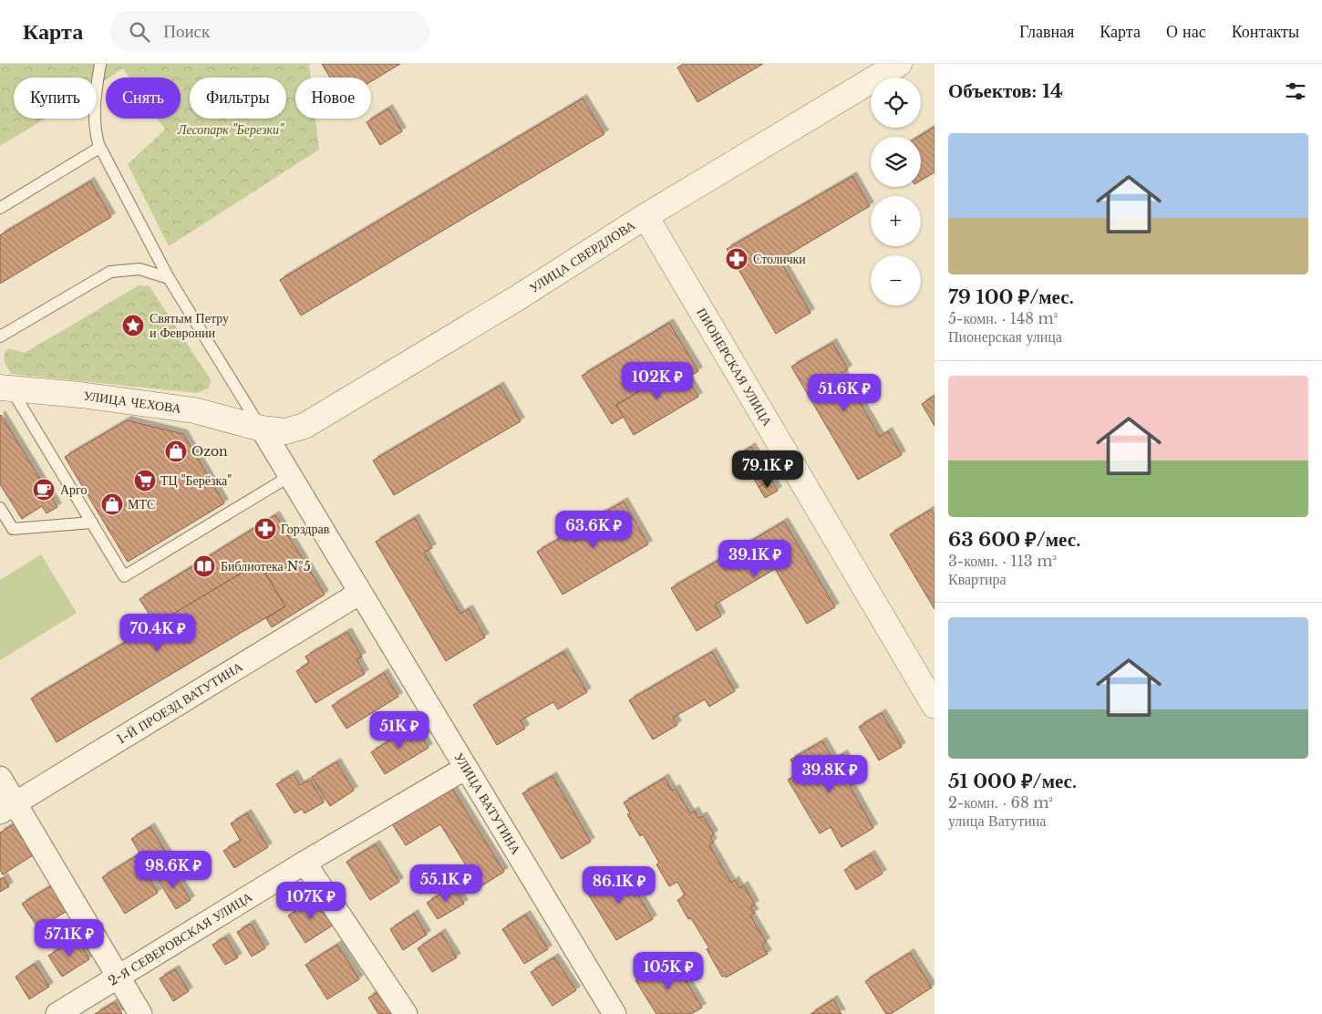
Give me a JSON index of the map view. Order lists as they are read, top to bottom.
{
  "streets": {
    "street": [
      "УЛИЦА СВЕРДЛОВА",
      "ПИОНЕРСКАЯ УЛИЦА",
      "УЛИЦА ЧЕХОВА",
      "1-Й ПРОЕЗД ВАТУТИНА",
      "УЛИЦА ВАТУТИНА",
      "2-Я СЕВЕРОВСКАЯ УЛИЦА"
    ]
  },
  "crossings": [
    ["УЛИЦА СВЕРДЛОВА", "ПИОНЕРСКАЯ УЛИЦА"],
    ["УЛИЦА СВЕРДЛОВА", "УЛИЦА ЧЕХОВА"],
    ["УЛИЦА СВЕРДЛОВА", "УЛИЦА ВАТУТИНА"],
    ["УЛИЦА ЧЕХОВА", "УЛИЦА ВАТУТИНА"],
    ["1-Й ПРОЕЗД ВАТУТИНА", "УЛИЦА ВАТУТИНА"],
    ["УЛИЦА ВАТУТИНА", "2-Я СЕВЕРОВСКАЯ УЛИЦА"]
  ],
  "parks": ["Лесопарк \"Березки\""],
  "places": {
    "pharmacy": ["Столички", "Горздрав"],
    "place": ["Святым Петру и Февронии"],
    "shop": ["Ozon", "МТС"],
    "supermarket": ["ТЦ \"Берёзка\""],
    "cafe": ["Арго"],
    "library": ["Библиотека №5"]
  },
  "page": {
    "header": "Карта",
    "search": "Поиск",
    "nav": [
      "Главная",
      "Карта",
      "О нас",
      "Контакты"
    ],
    "heading": "Объектов: 14",
    "map_buttons": ["+", "−"],
    "chip": [
      "Купить",
      "Снять",
      "Фильтры",
      "Новое"
    ],
    "list": [
      {
        "name": "79 100 ₽/мес.",
        "note": "5-комн. · 148 m² · Пионерская улица"
      },
      {
        "name": "63 600 ₽/мес.",
        "note": "3-комн. · 113 m² · Квартира"
      },
      {
        "name": "51 000 ₽/мес.",
        "note": "2-комн. · 68 m² · улица Ватутина"
      }
    ],
    "price": [
      "102K ₽",
      "51.6K ₽",
      "79.1K ₽",
      "63.6K ₽",
      "39.1K ₽",
      "70.4K ₽",
      "51K ₽",
      "39.8K ₽",
      "98.6K ₽",
      "55.1K ₽",
      "86.1K ₽",
      "107K ₽",
      "57.1K ₽",
      "105K ₽"
    ]
  }
}
